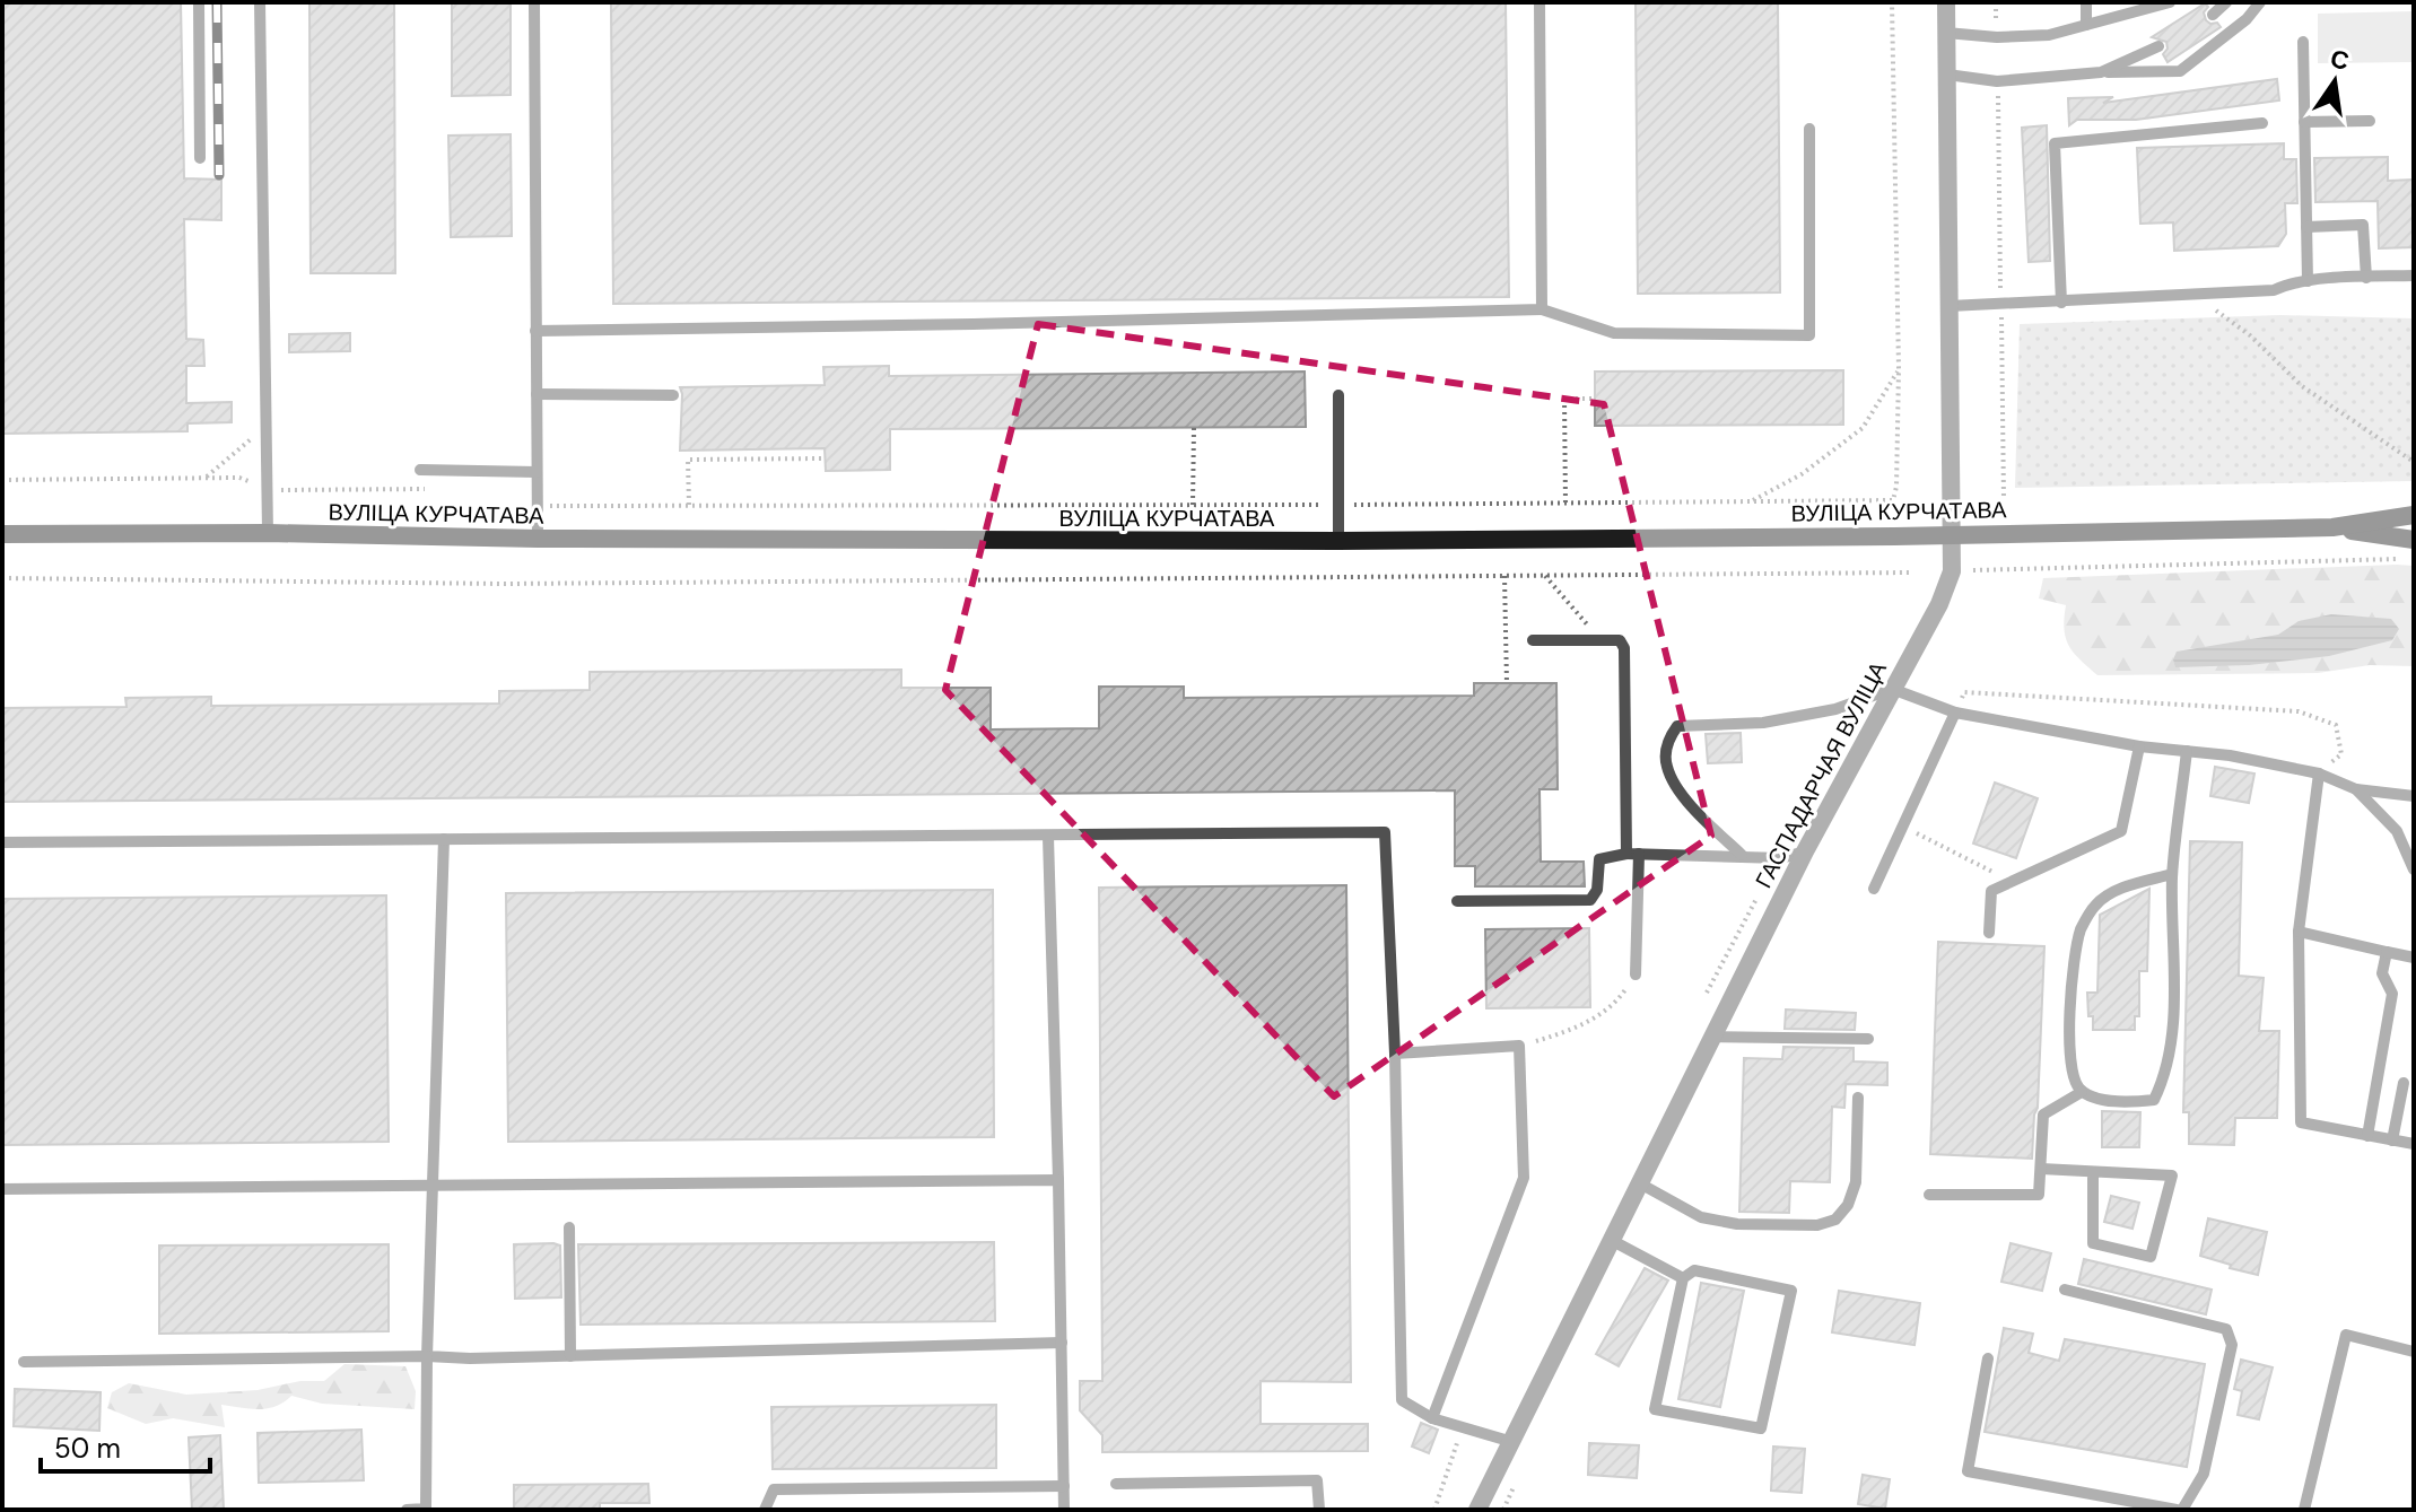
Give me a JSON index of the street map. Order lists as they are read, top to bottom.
{
  "streets": {
    "main road": ["ВУЛІЦА КУРЧАТАВА"],
    "street": ["ГАСПАДАРЧАЯ ВУЛІЦА"]
  },
  "crossings": [
    ["ВУЛІЦА КУРЧАТАВА", "ГАСПАДАРЧАЯ ВУЛІЦА"]
  ],
  "scale_bar": "50 m",
  "north": "top"
}
